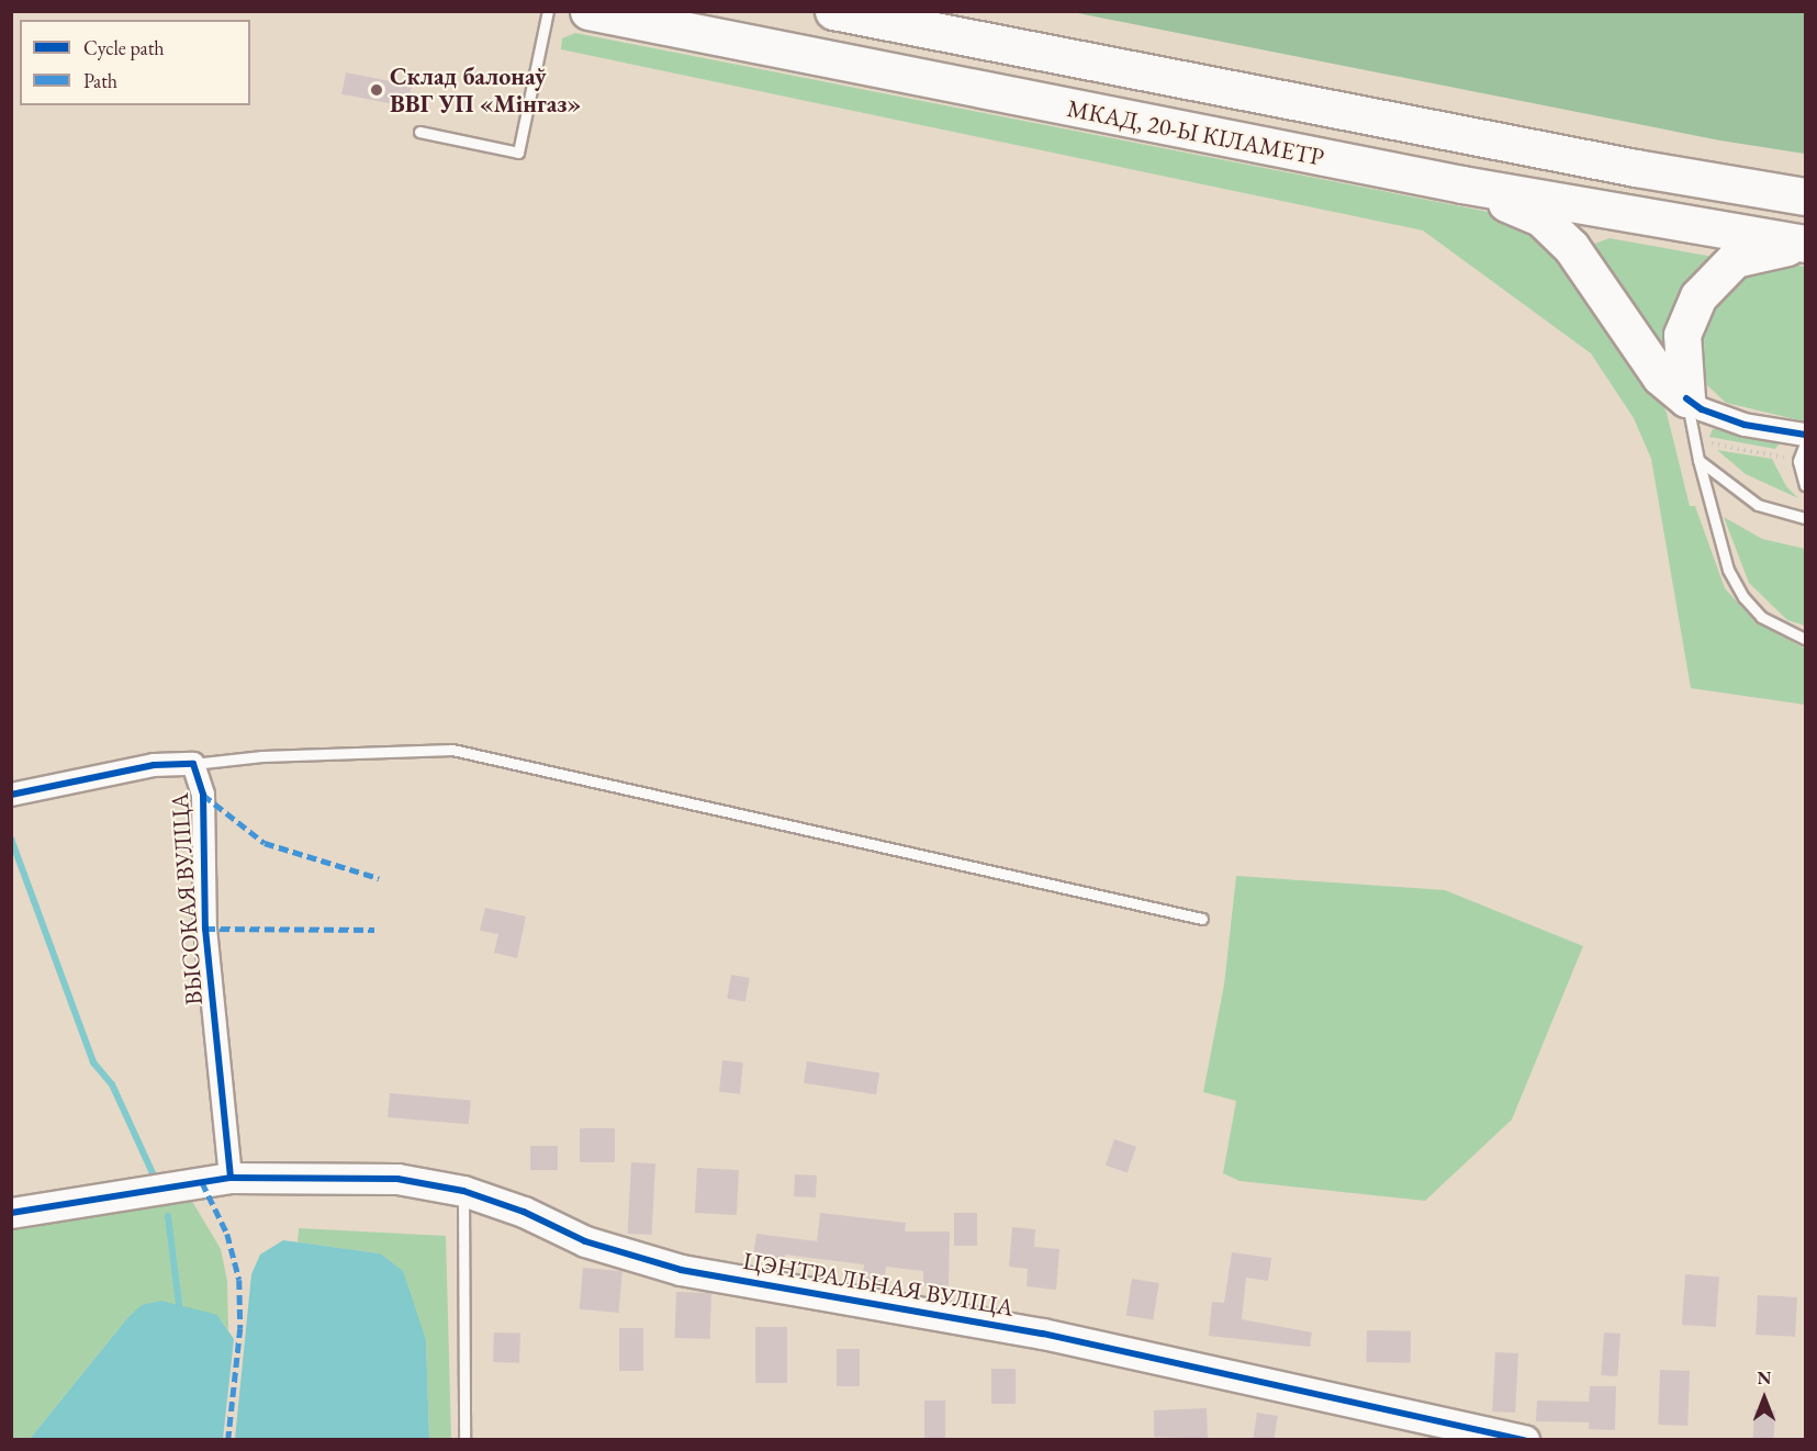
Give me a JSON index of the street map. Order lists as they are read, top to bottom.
{
  "streets": {
    "highway": ["МКАД, 20-Ы КІЛАМЕТР"],
    "street": ["ВЫСОКАЯ ВУЛІЦА", "ЦЭНТРАЛЬНАЯ ВУЛІЦА"]
  },
  "crossings": [
    ["ВЫСОКАЯ ВУЛІЦА", "ЦЭНТРАЛЬНАЯ ВУЛІЦА"]
  ],
  "places": ["Склад балонаў ВВГ УП «Мінгаз»"],
  "legend": ["Cycle path", "Path"],
  "north": "top"
}
